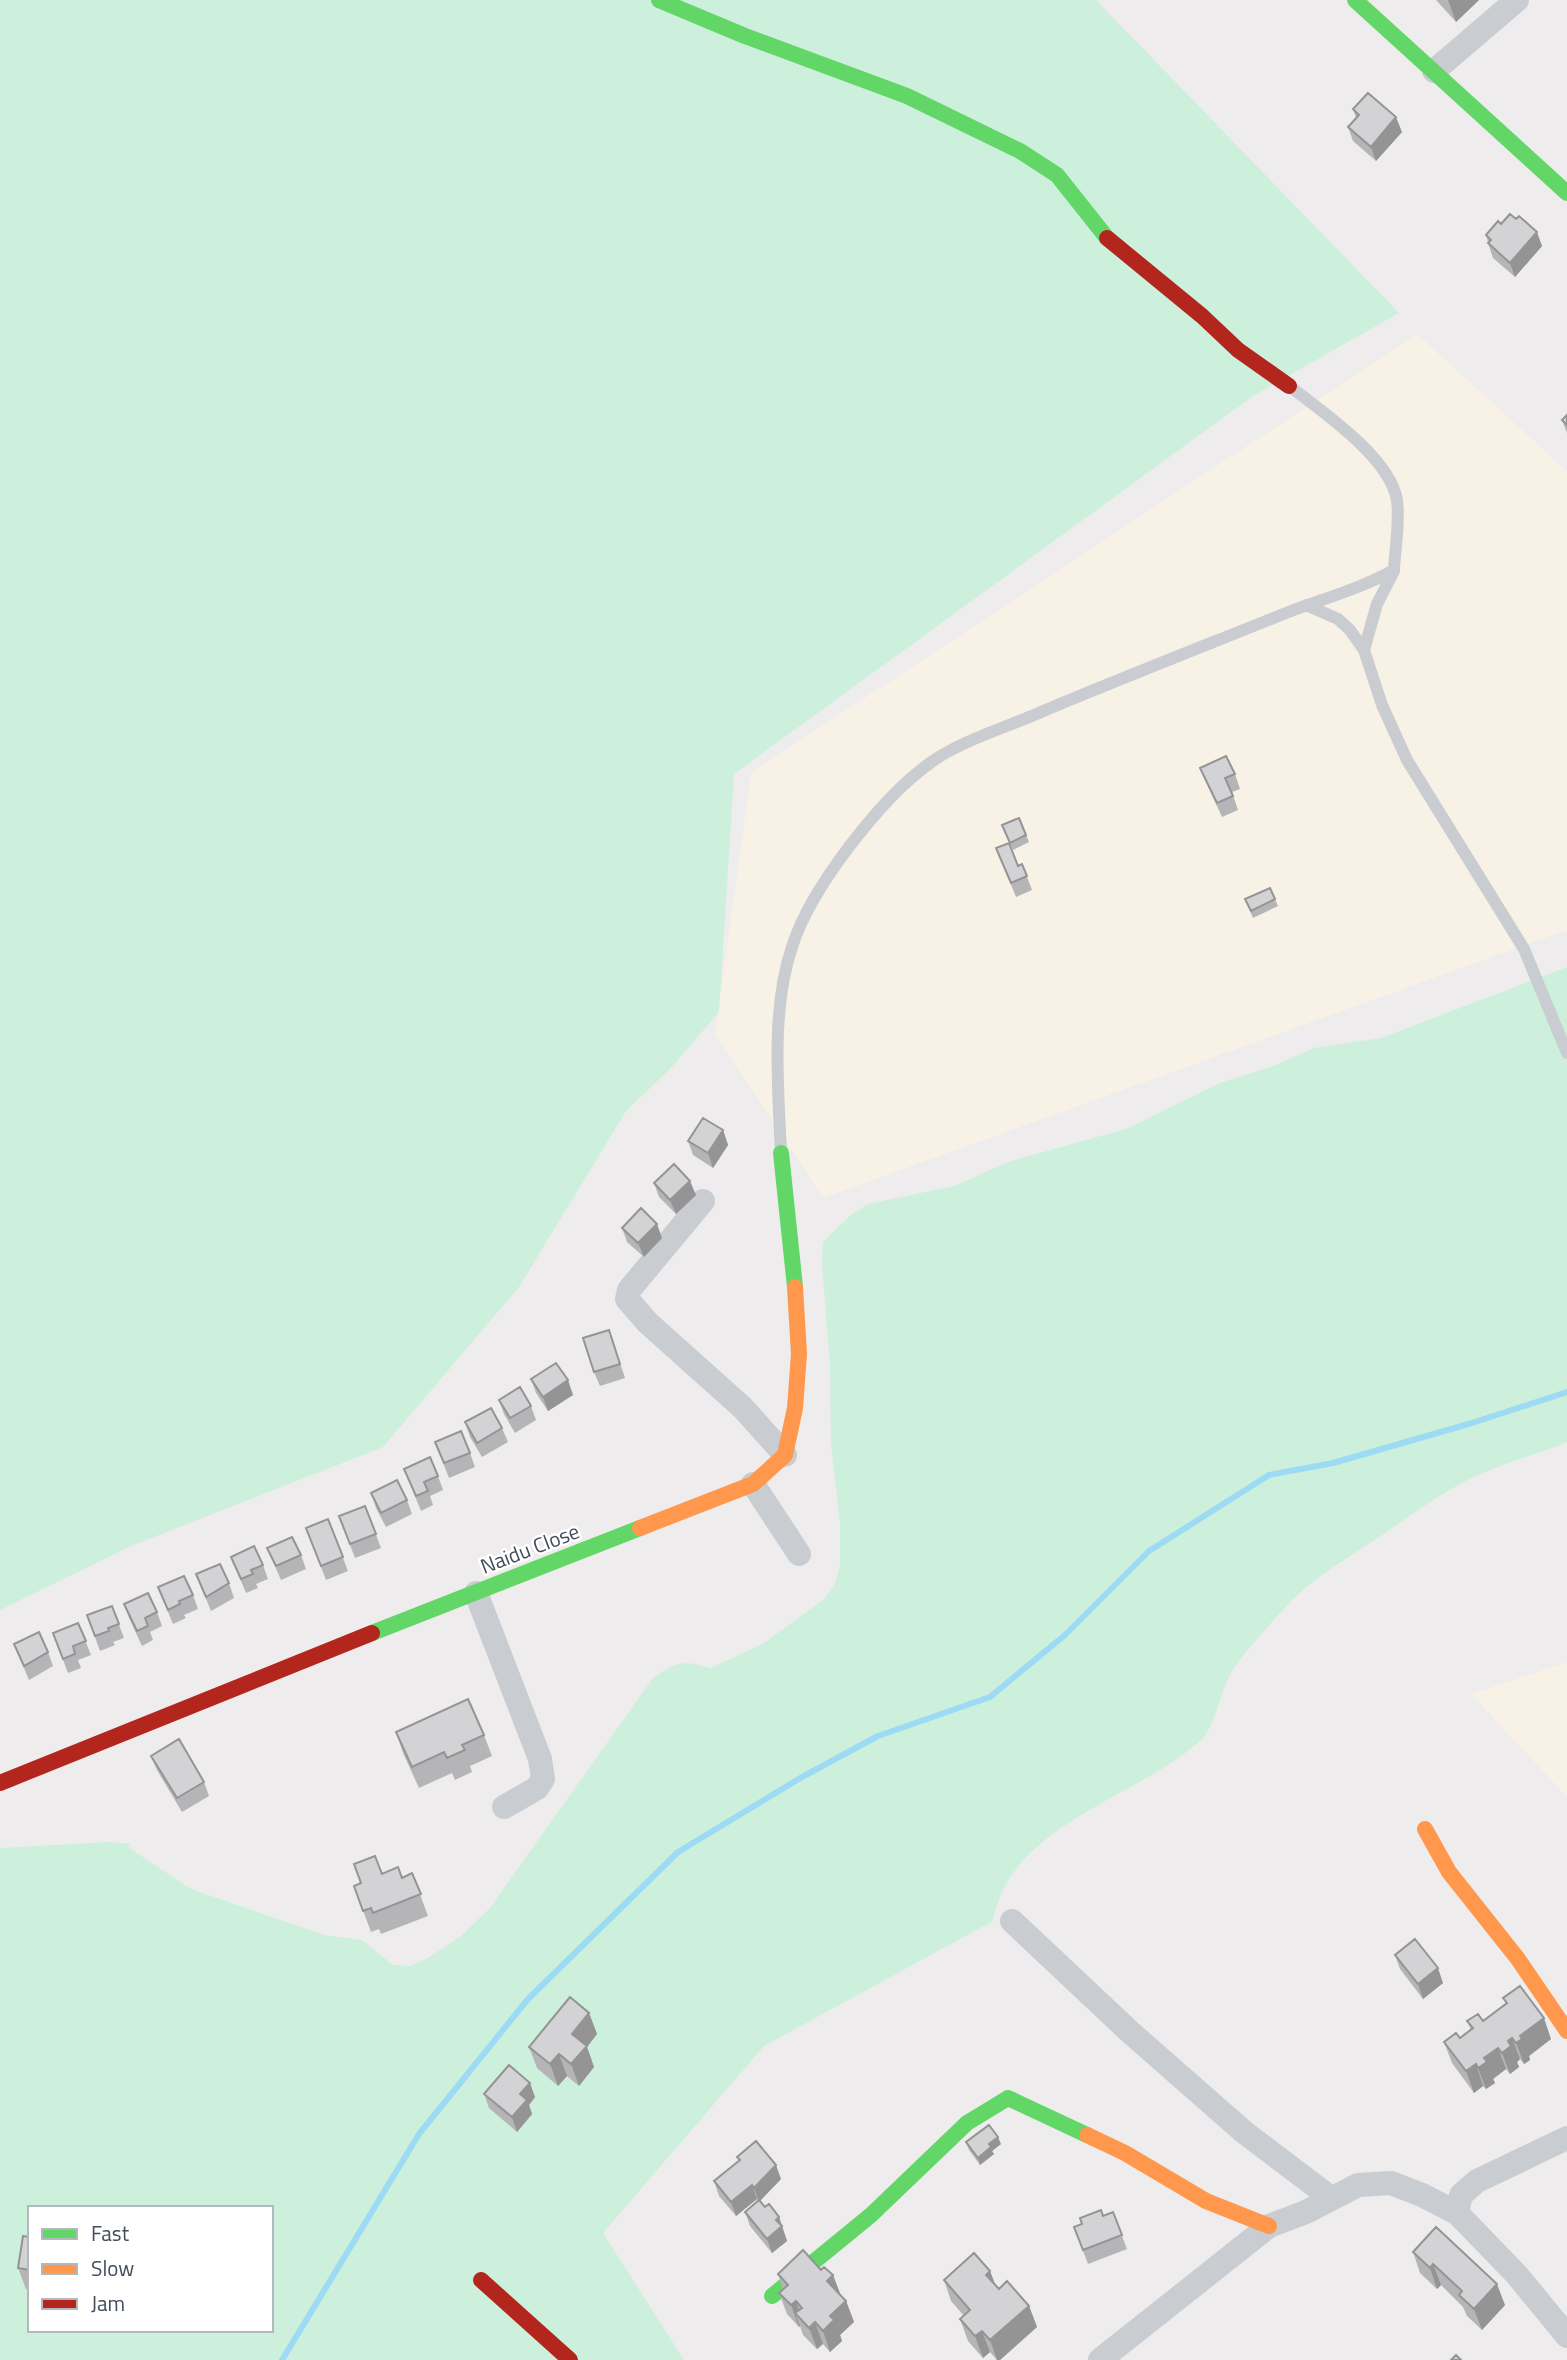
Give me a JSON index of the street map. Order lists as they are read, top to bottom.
{
  "streets": {
    "street": ["Naidu Close"]
  },
  "legend": ["Fast", "Slow", "Jam"]
}
